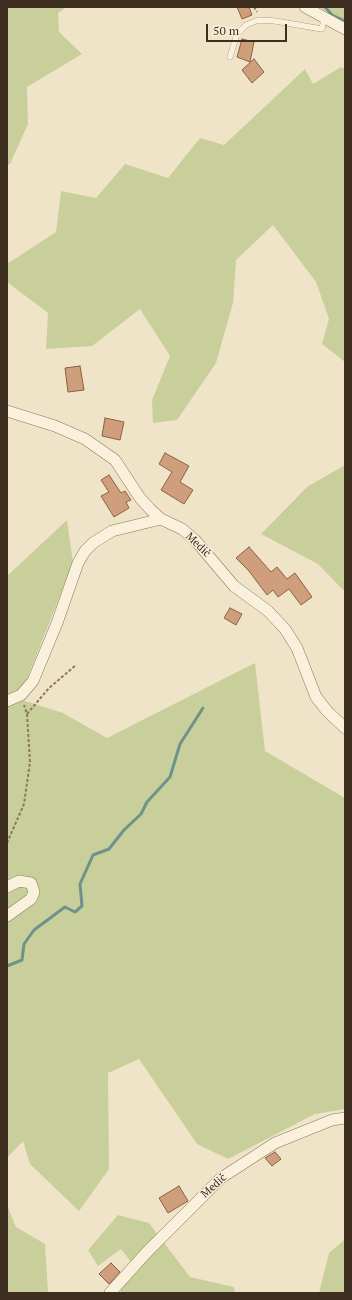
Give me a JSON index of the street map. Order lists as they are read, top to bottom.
{
  "streets": {
    "street": ["Medič"]
  },
  "scale_bar": "50 m"
}
